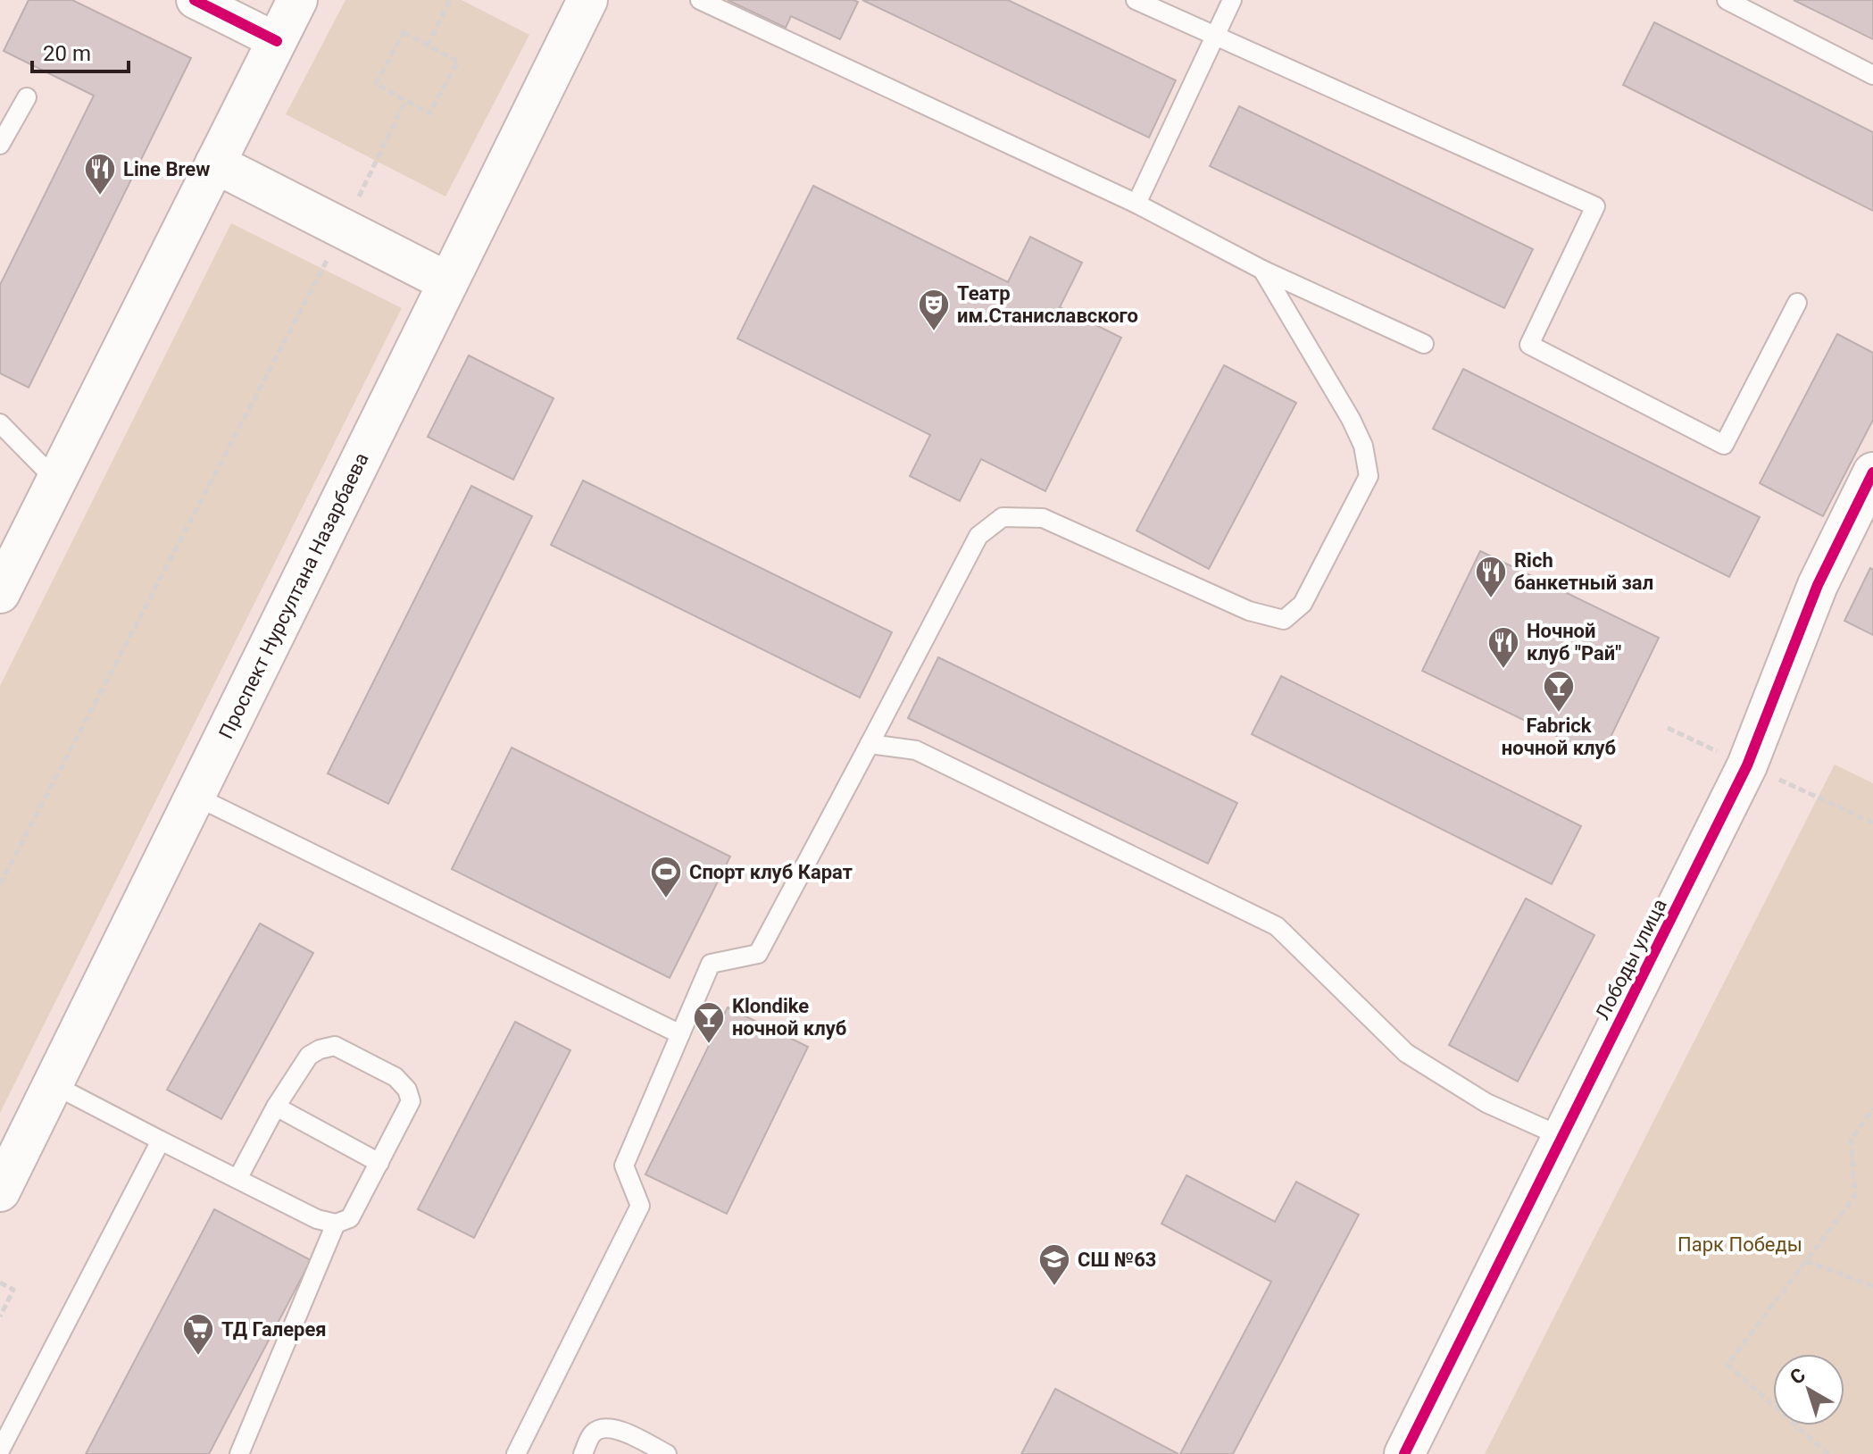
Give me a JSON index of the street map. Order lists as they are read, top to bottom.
{
  "streets": {
    "main road": ["Проспект Нурсултана Назарбаева", "Лободы улица"]
  },
  "parks": ["Парк Победы"],
  "places": {
    "restaurant": ["Line Brew", "Rich банкетный зал", "Ночной клуб \"Рай\""],
    "theatre": ["Театр им.Станиславского"],
    "bar": ["Fabrick ночной клуб", "Klondike ночной клуб"],
    "sports": ["Спорт клуб Карат"],
    "school or university": ["СШ №63"],
    "supermarket": ["ТД Галерея"]
  },
  "scale_bar": "20 m",
  "north": "top left"
}
